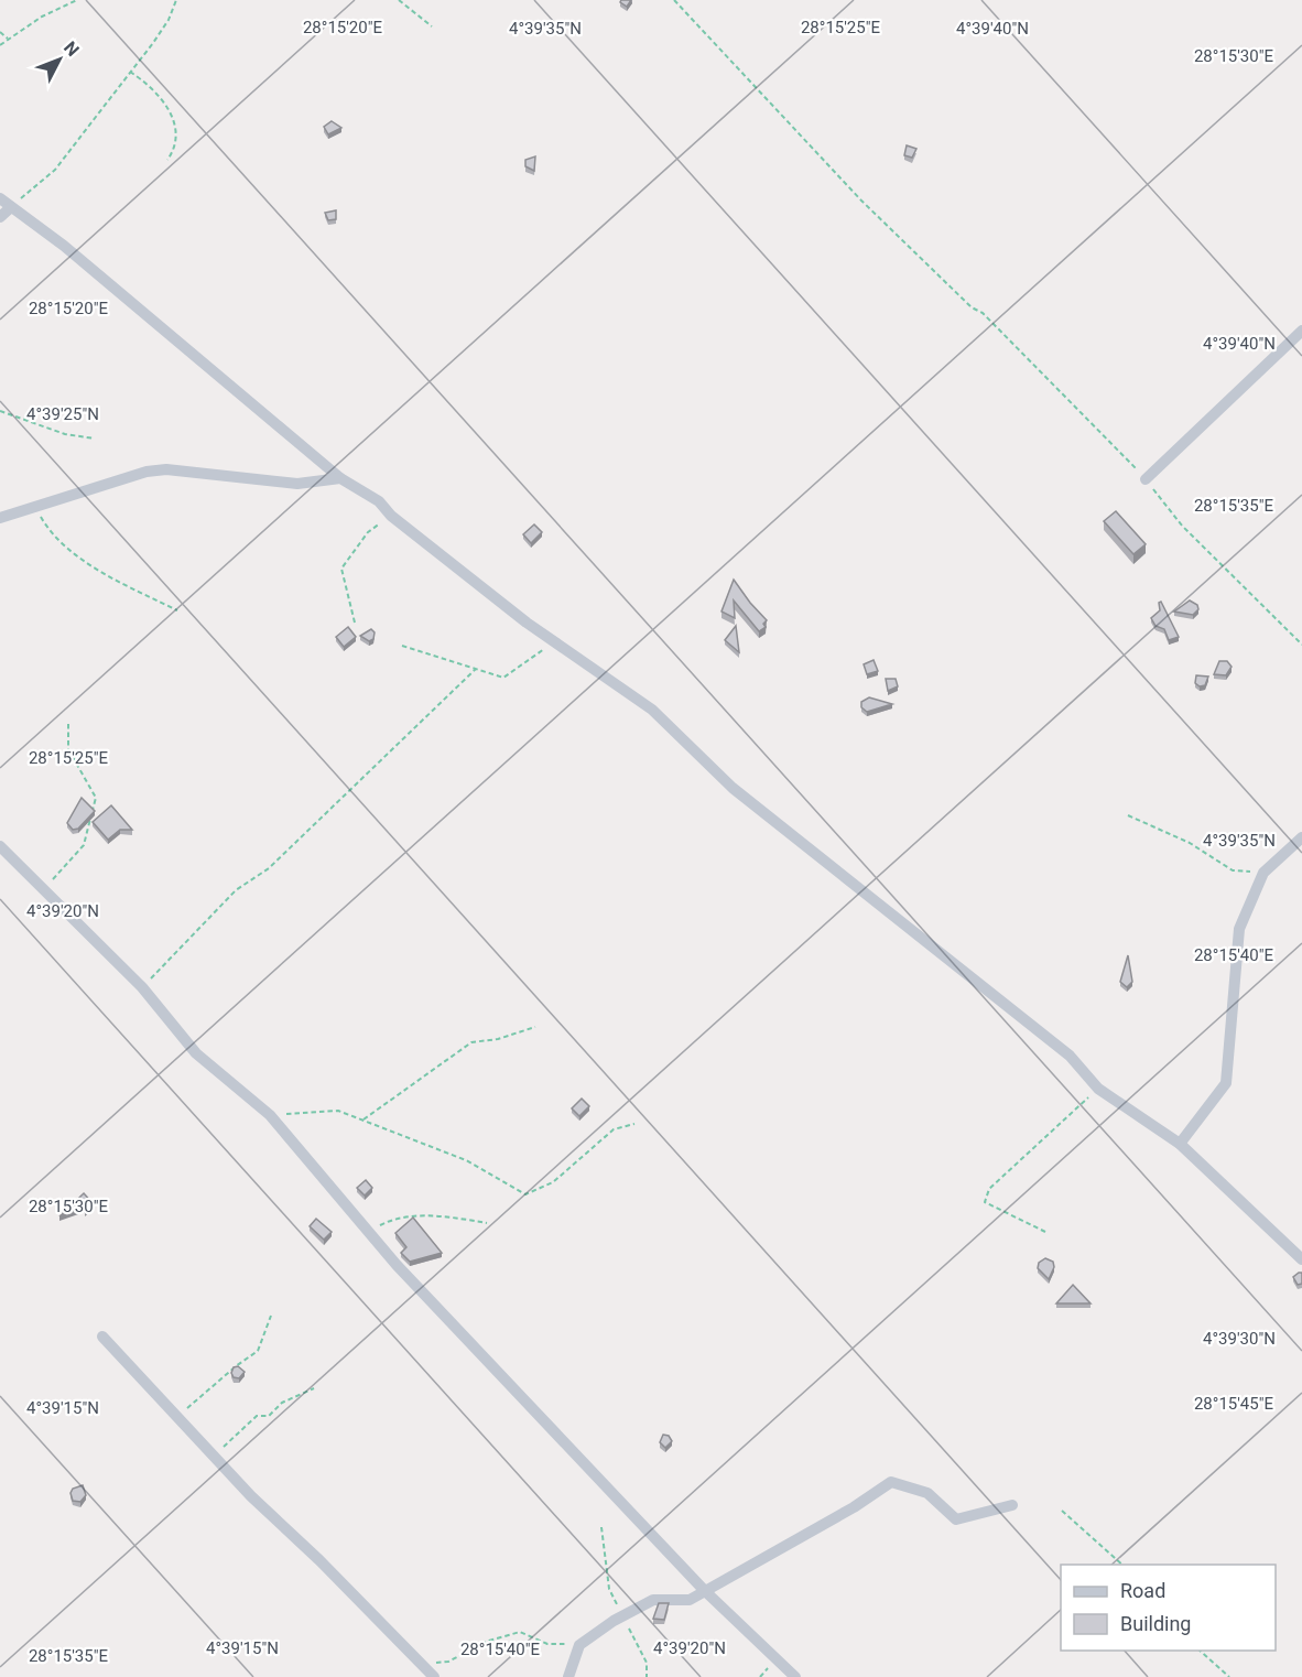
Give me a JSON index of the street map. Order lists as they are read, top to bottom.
{
  "legend": ["Road", "Building"],
  "north": "top right",
  "coordinates": [
    "28°15'20\"E",
    "28°15'25\"E",
    "4°39'35\"N",
    "4°39'40\"N",
    "28°15'30\"E",
    "4°39'25\"N",
    "28°15'35\"E",
    "4°39'20\"N",
    "28°15'40\"E",
    "4°39'30\"N",
    "28°15'45\"E",
    "4°39'15\"N"
  ]
}
